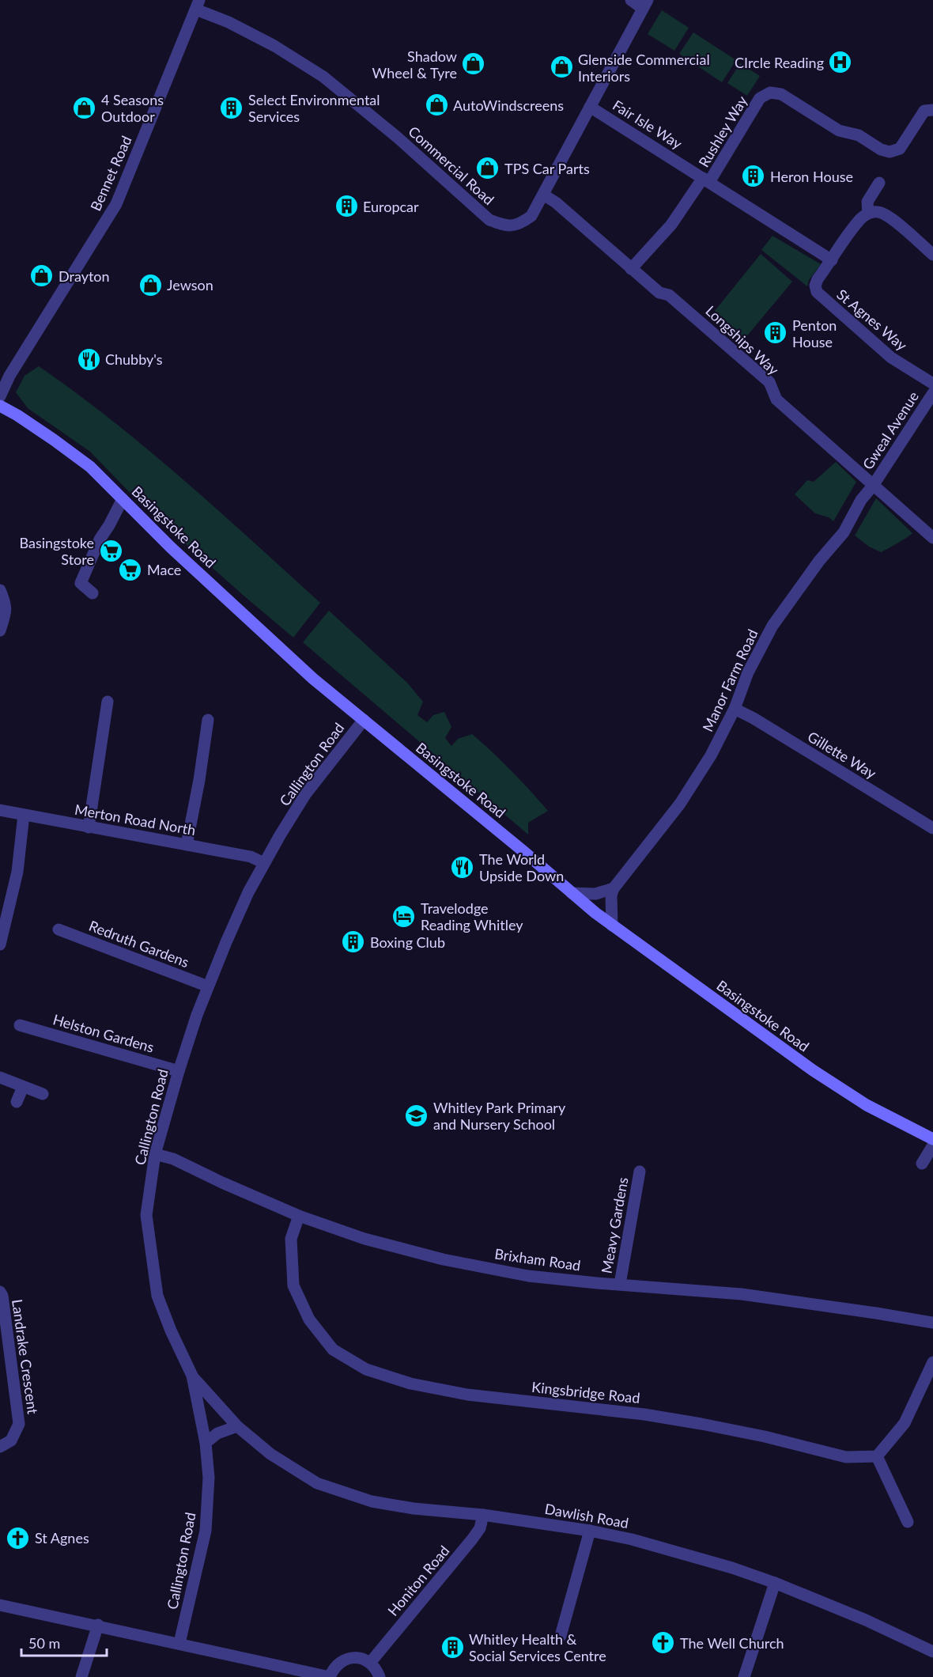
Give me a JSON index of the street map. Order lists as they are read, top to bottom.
{
  "streets": {
    "main road": ["Basingstoke Road"],
    "street": [
      "Fair Isle Way",
      "Rushley Way",
      "Commercial Road",
      "Bennet Road",
      "St Agnes Way",
      "Longships Way",
      "Gweal Avenue",
      "Manor Farm Road",
      "Gillette Way",
      "Callington Road",
      "Merton Road North",
      "Redruth Gardens",
      "Helston Gardens",
      "Meavy Gardens",
      "Brixham Road",
      "Landrake Crescent",
      "Kingsbridge Road",
      "Dawlish Road",
      "Honiton Road"
    ]
  },
  "crossings": [
    ["Fair Isle Way", "Rushley Way"],
    ["Fair Isle Way", "Commercial Road"],
    ["Fair Isle Way", "St Agnes Way"],
    ["Rushley Way", "Longships Way"],
    ["Commercial Road", "Bennet Road"],
    ["Commercial Road", "Longships Way"],
    ["Longships Way", "Gweal Avenue"],
    ["Longships Way", "Manor Farm Road"],
    ["Gweal Avenue", "Manor Farm Road"],
    ["Basingstoke Road", "Callington Road"],
    ["Manor Farm Road", "Gillette Way"],
    ["Callington Road", "Merton Road North"],
    ["Callington Road", "Redruth Gardens"],
    ["Callington Road", "Helston Gardens"],
    ["Callington Road", "Brixham Road"],
    ["Callington Road", "Dawlish Road"],
    ["Meavy Gardens", "Brixham Road"],
    ["Brixham Road", "Kingsbridge Road"],
    ["Dawlish Road", "Honiton Road"]
  ],
  "places": {
    "hospital": ["CIrcle Reading"],
    "shop": [
      "Shadow Wheel & Tyre",
      "Glenside Commercial Interiors",
      "AutoWindscreens",
      "4 Seasons Outdoor",
      "TPS Car Parts",
      "Drayton",
      "Jewson"
    ],
    "building": [
      "Select Environmental Services",
      "Heron House",
      "Europcar",
      "Penton House",
      "Boxing Club",
      "Whitley Health & Social Services Centre"
    ],
    "restaurant": ["Chubby's", "The World Upside Down"],
    "supermarket": ["Basingstoke Store", "Mace"],
    "hotel": ["Travelodge Reading Whitley"],
    "school or university": ["Whitley Park Primary and Nursery School"],
    "church": ["St Agnes", "The Well Church"]
  },
  "scale_bar": "50 m"
}
